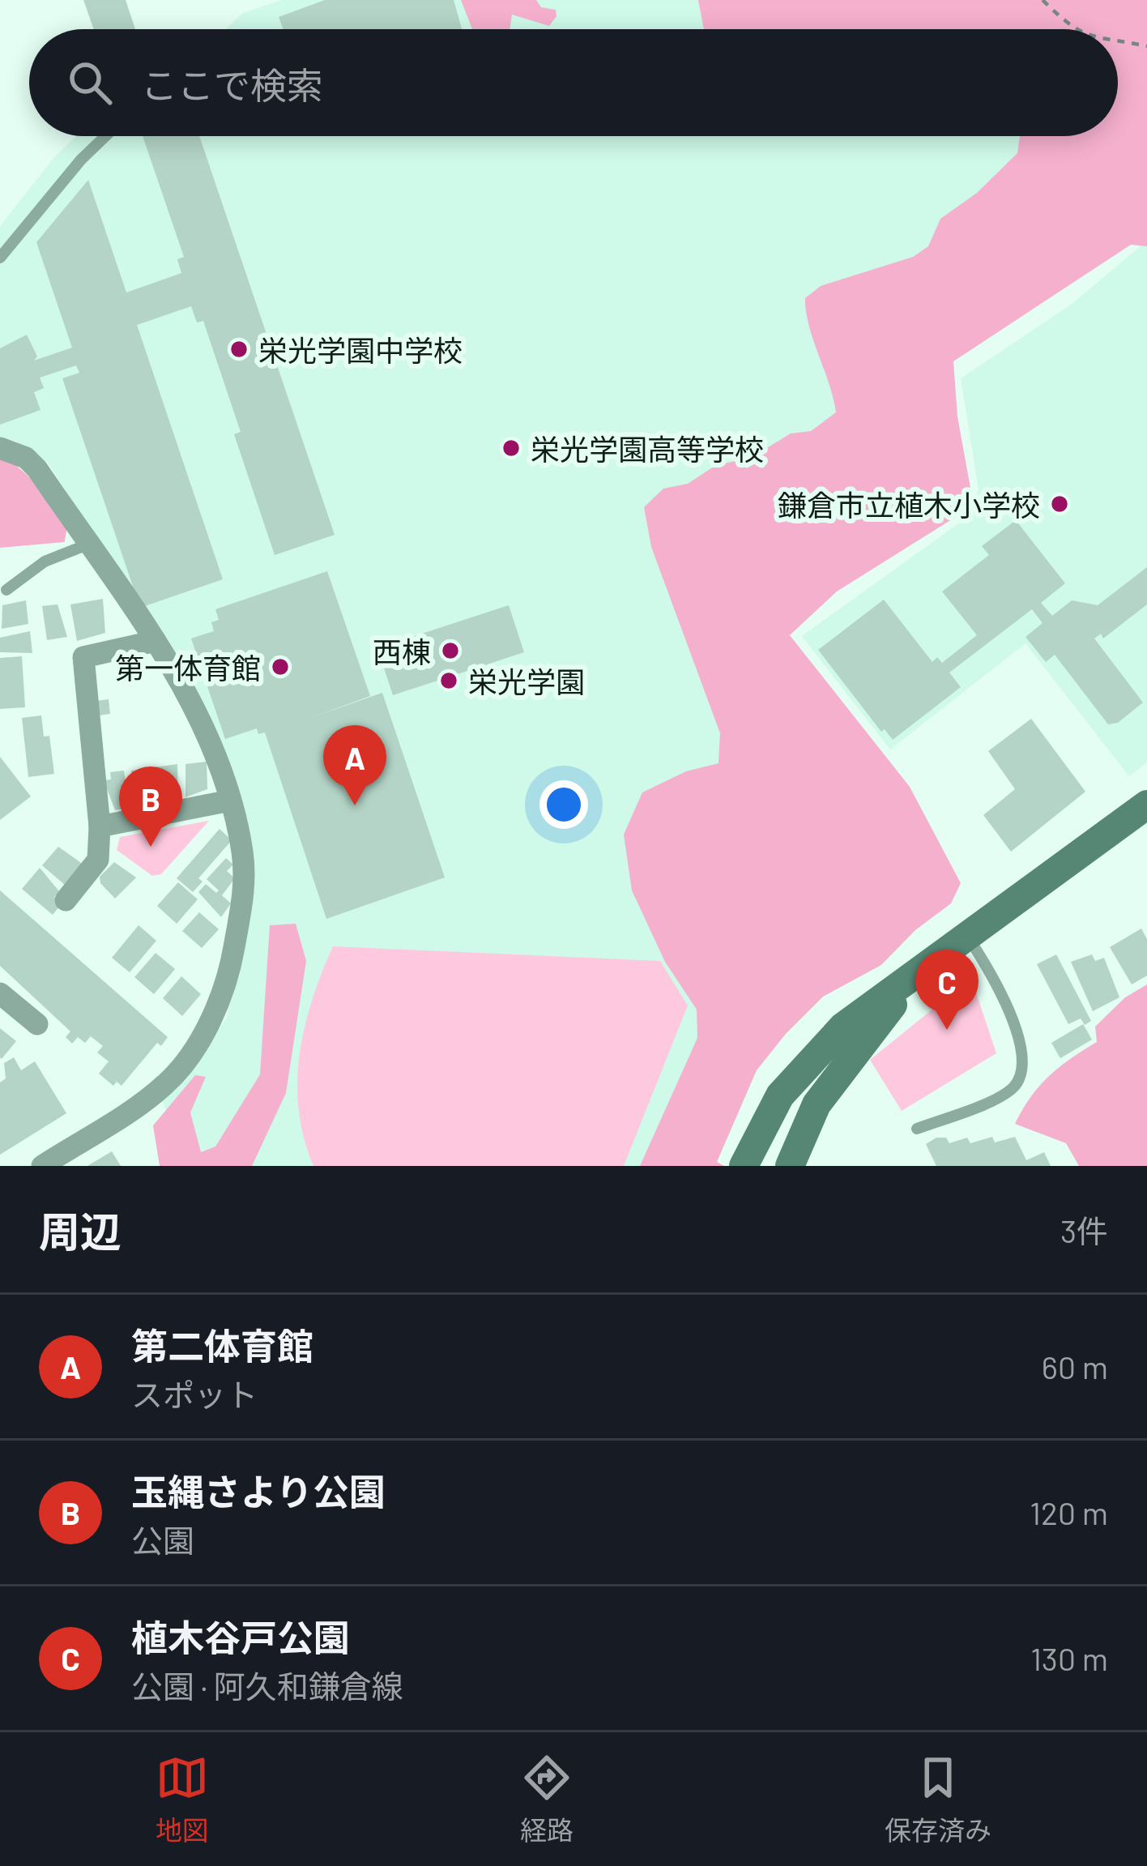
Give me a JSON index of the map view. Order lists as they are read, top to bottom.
{
  "places": [
    "栄光学園中学校",
    "栄光学園高等学校",
    "鎌倉市立植木小学校",
    "西棟",
    "第一体育館",
    "栄光学園"
  ],
  "page": {
    "search": "ここで検索",
    "pins": ["A", "B", "C"],
    "heading": ["周辺", "3件"],
    "list": [
      {
        "mark": "A",
        "name": "第二体育館",
        "note": "スポット",
        "value": "60 m"
      },
      {
        "mark": "B",
        "name": "玉縄さより公園",
        "note": "公園",
        "value": "120 m"
      },
      {
        "mark": "C",
        "name": "植木谷戸公園",
        "note": "公園 · 阿久和鎌倉線",
        "value": "130 m"
      }
    ],
    "nav": ["地図", "経路", "保存済み"]
  }
}
